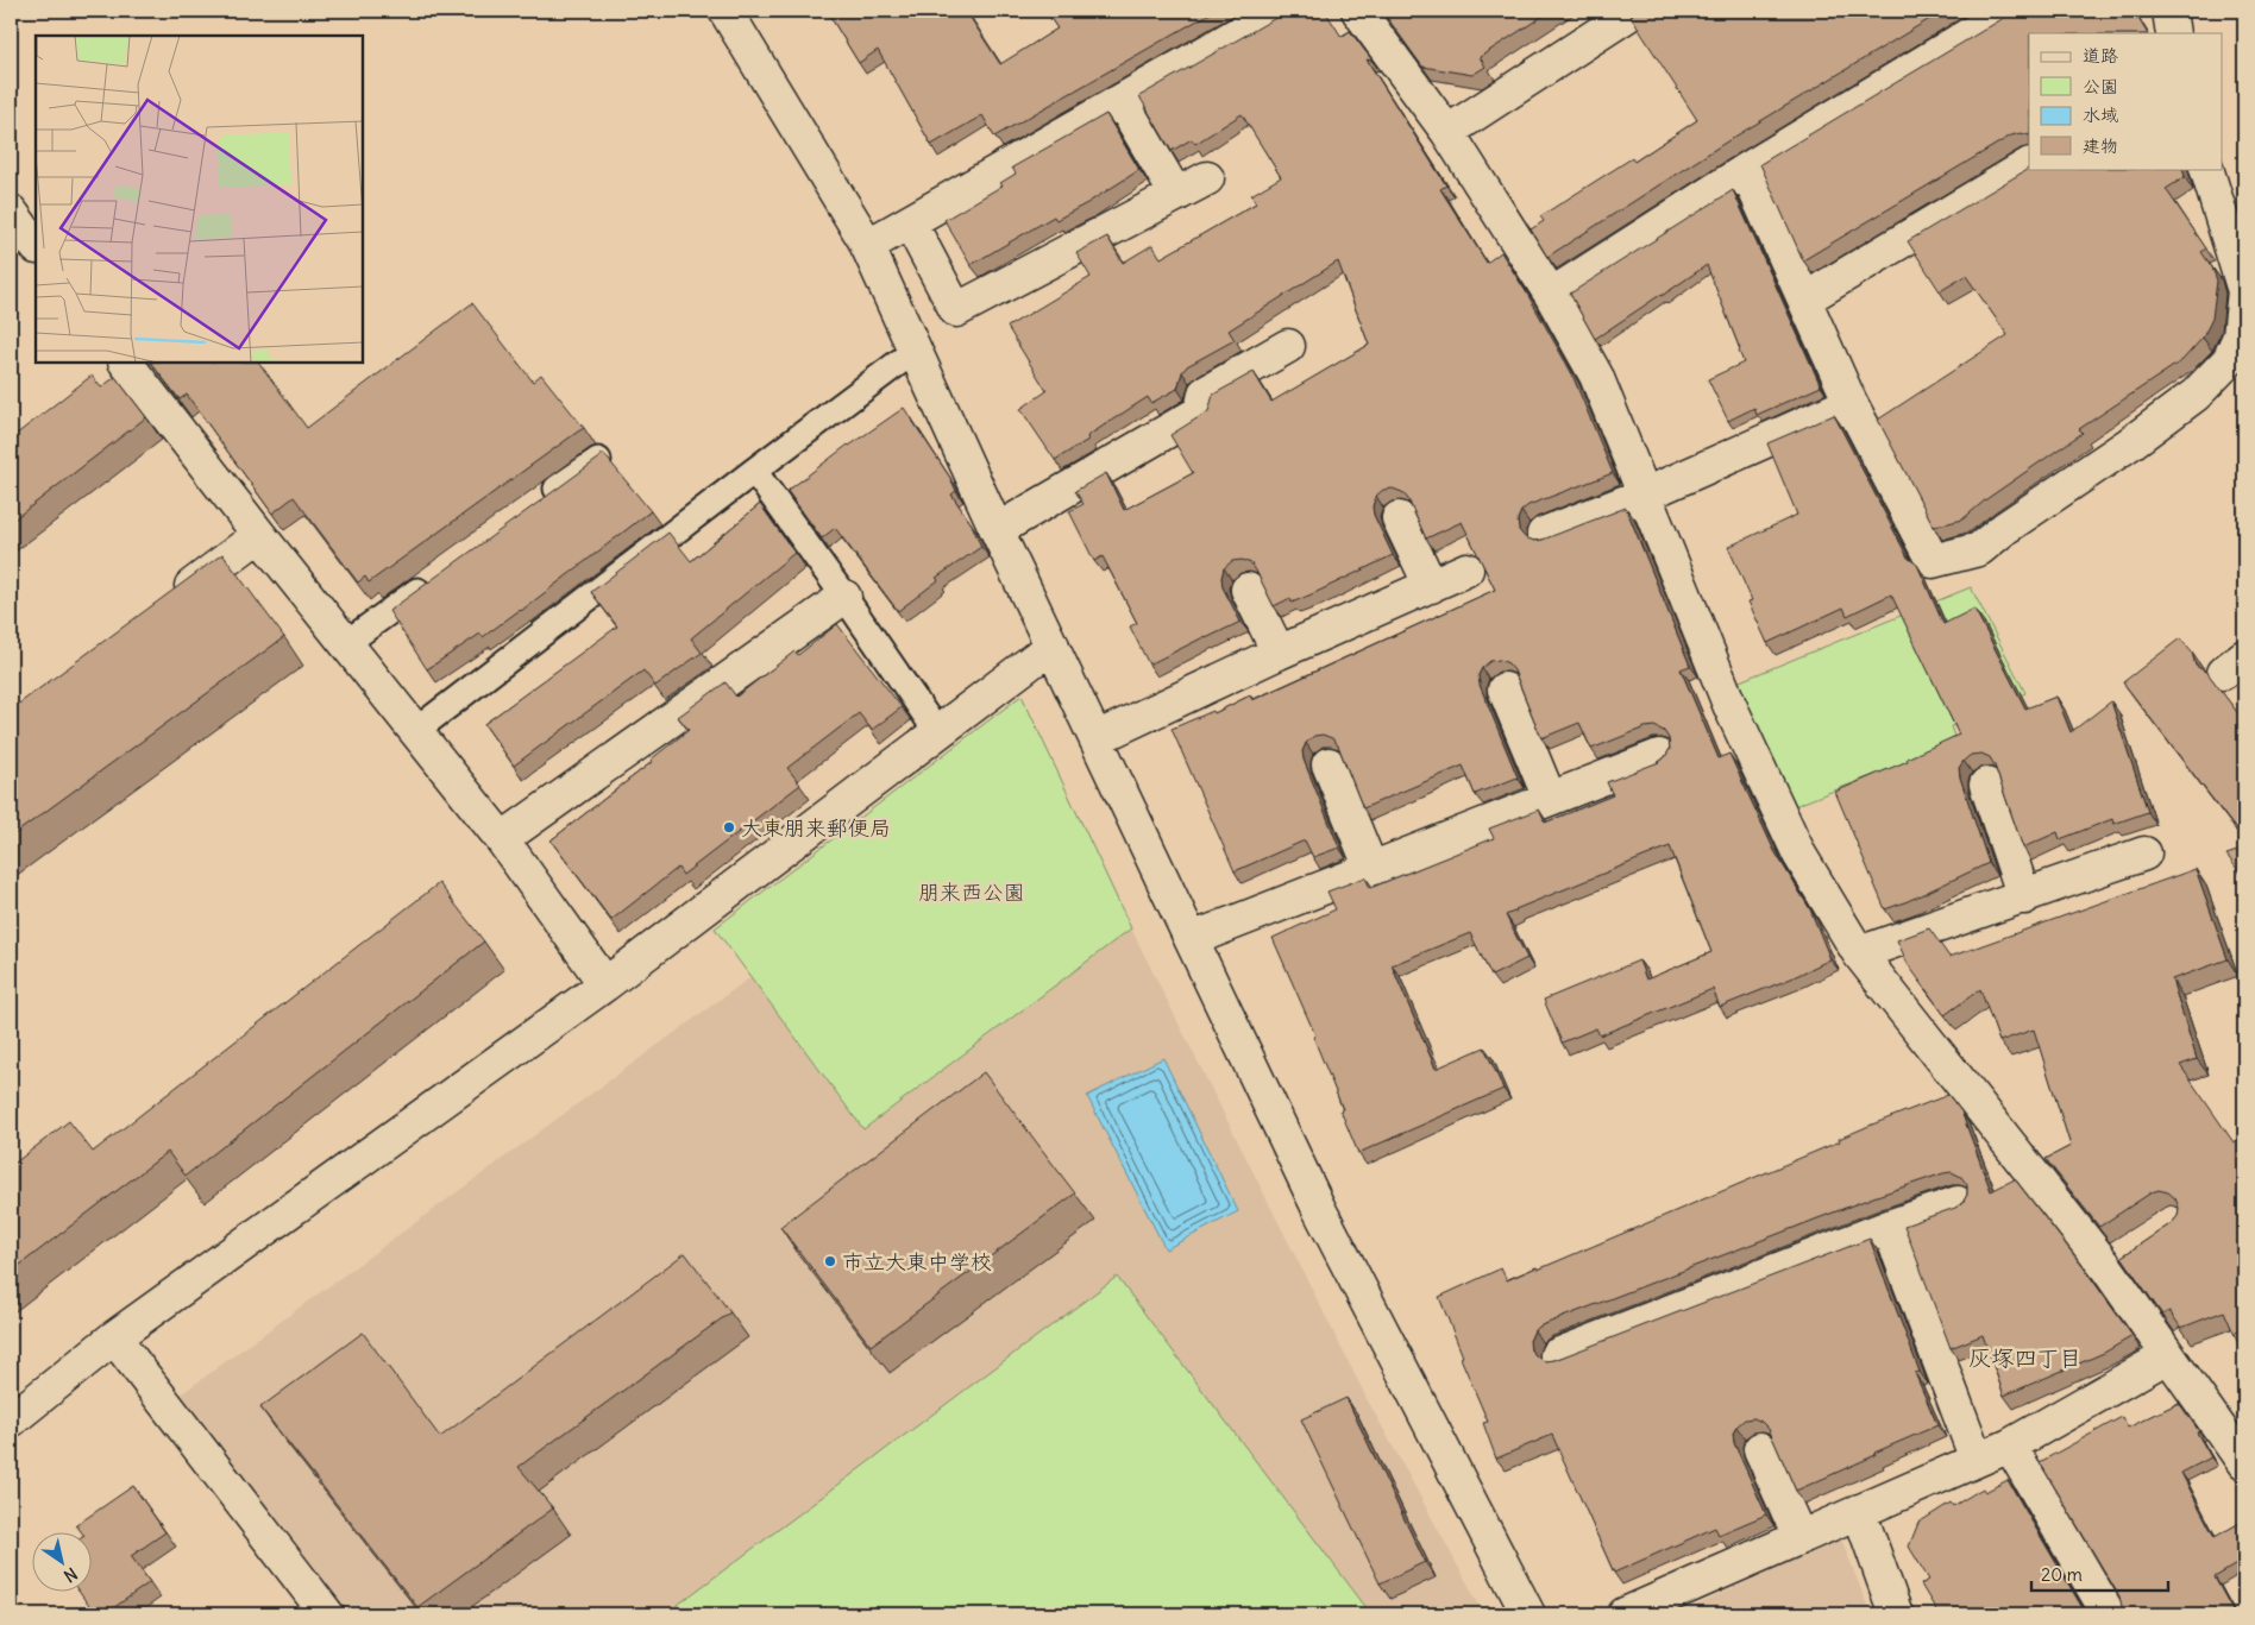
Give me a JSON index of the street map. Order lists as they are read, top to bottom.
{
  "districts": ["灰塚四丁目"],
  "parks": ["朋来西公園"],
  "places": ["大東朋来郵便局", "市立大東中学校"],
  "legend": [
    "道路",
    "公園",
    "水域",
    "建物"
  ],
  "scale_bar": "20 m",
  "north": "bottom right"
}
